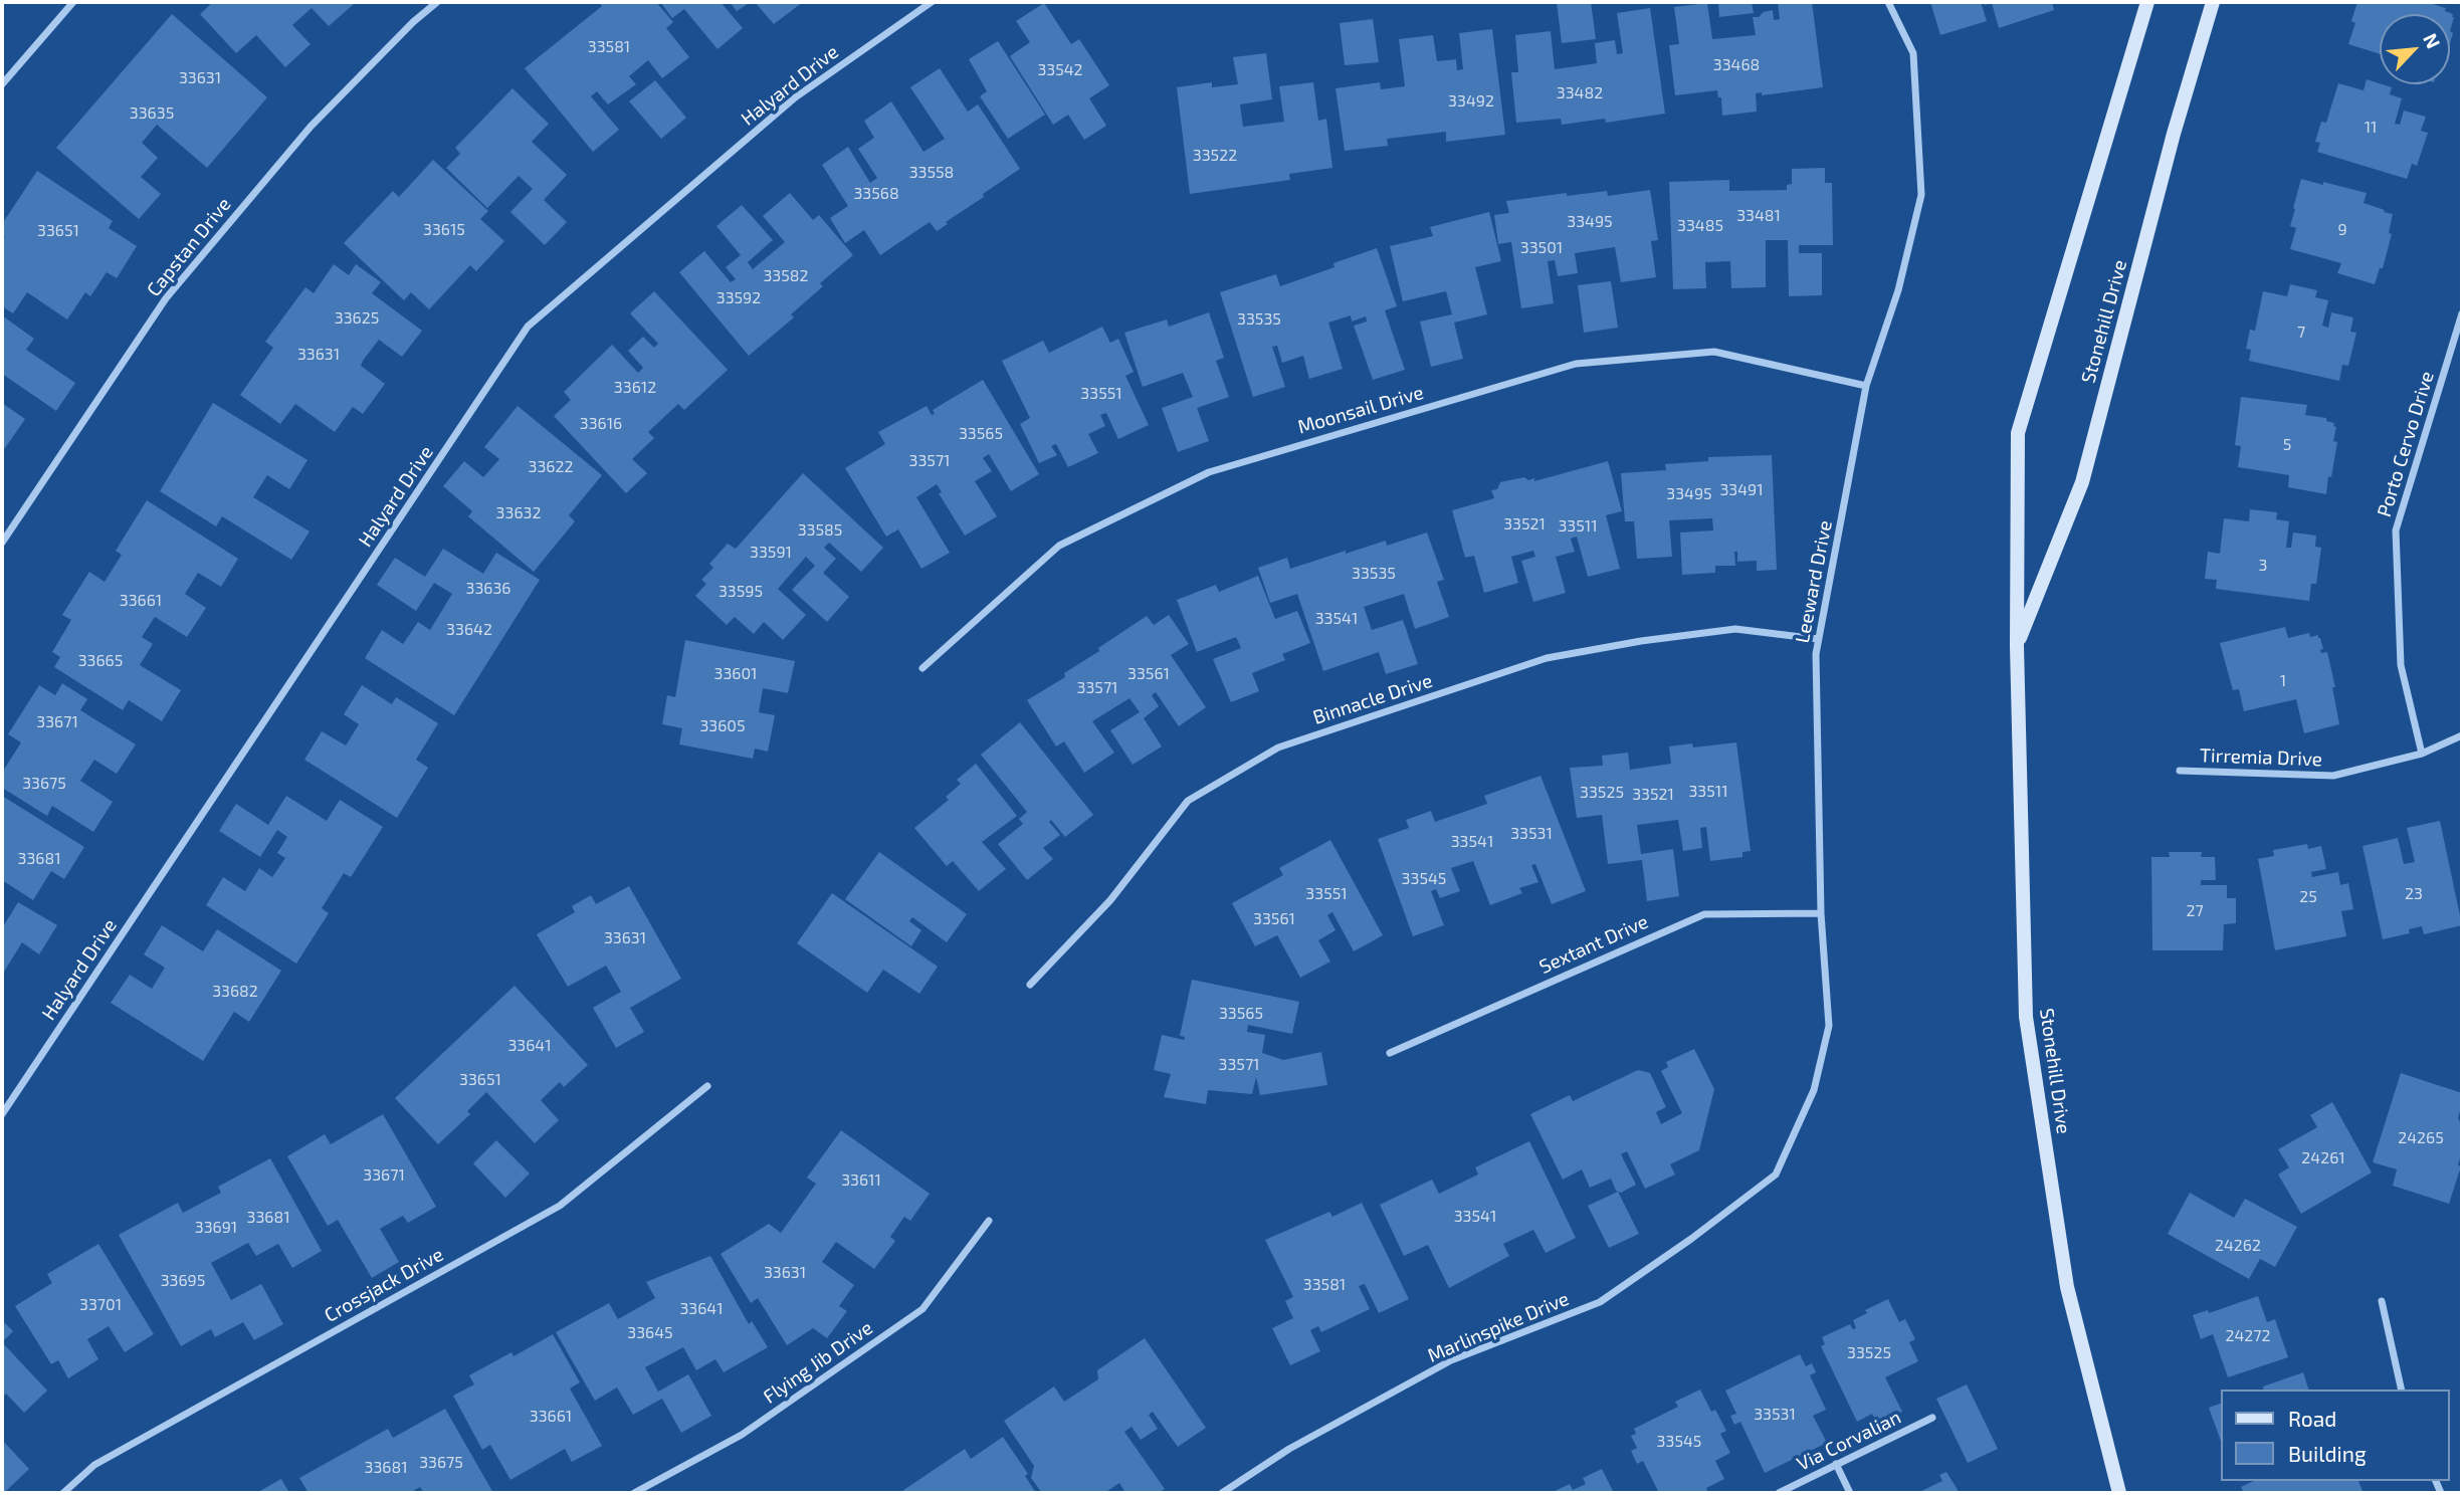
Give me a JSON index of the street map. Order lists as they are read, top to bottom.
{
  "streets": {
    "main road": ["Stonehill Drive"],
    "street": [
      "Halyard Drive",
      "Capstan Drive",
      "Moonsail Drive",
      "Porto Cervo Drive",
      "Leeward Drive",
      "Binnacle Drive",
      "Tirremia Drive",
      "Sextant Drive",
      "Crossjack Drive",
      "Marlinspike Drive",
      "Flying Jib Drive",
      "Via Corvalian"
    ]
  },
  "crossings": [
    ["Moonsail Drive", "Leeward Drive"],
    ["Porto Cervo Drive", "Tirremia Drive"],
    ["Leeward Drive", "Binnacle Drive"],
    ["Leeward Drive", "Sextant Drive"],
    ["Leeward Drive", "Marlinspike Drive"]
  ],
  "house_numbers": [
    "33581",
    "33468",
    "33542",
    "33631",
    "33482",
    "33492",
    "33635",
    "11",
    "33522",
    "33558",
    "33568",
    "33481",
    "33495",
    "33485",
    "33615",
    "9",
    "33651",
    "33501",
    "33582",
    "33592",
    "33625",
    "33535",
    "7",
    "33631",
    "33612",
    "33551",
    "33616",
    "33565",
    "5",
    "33571",
    "33622",
    "33491",
    "33495",
    "33632",
    "33521",
    "33511",
    "33585",
    "33591",
    "3",
    "33535",
    "33636",
    "33595",
    "33661",
    "33541",
    "33642",
    "33665",
    "33601",
    "33561",
    "1",
    "33571",
    "33671",
    "33605",
    "33675",
    "33511",
    "33525",
    "33521",
    "33531",
    "33541",
    "33681",
    "33545",
    "33551",
    "23",
    "25",
    "27",
    "33561",
    "33631",
    "33682",
    "33565",
    "33641",
    "33571",
    "33651",
    "24265",
    "24261",
    "33671",
    "33611",
    "33541",
    "33681",
    "33691",
    "24262",
    "33631",
    "33695",
    "33581",
    "33701",
    "33641",
    "33645",
    "24272",
    "33525",
    "33531",
    "33661",
    "33545",
    "33675",
    "33681"
  ],
  "legend": ["Road", "Building"],
  "north": "top right"
}
